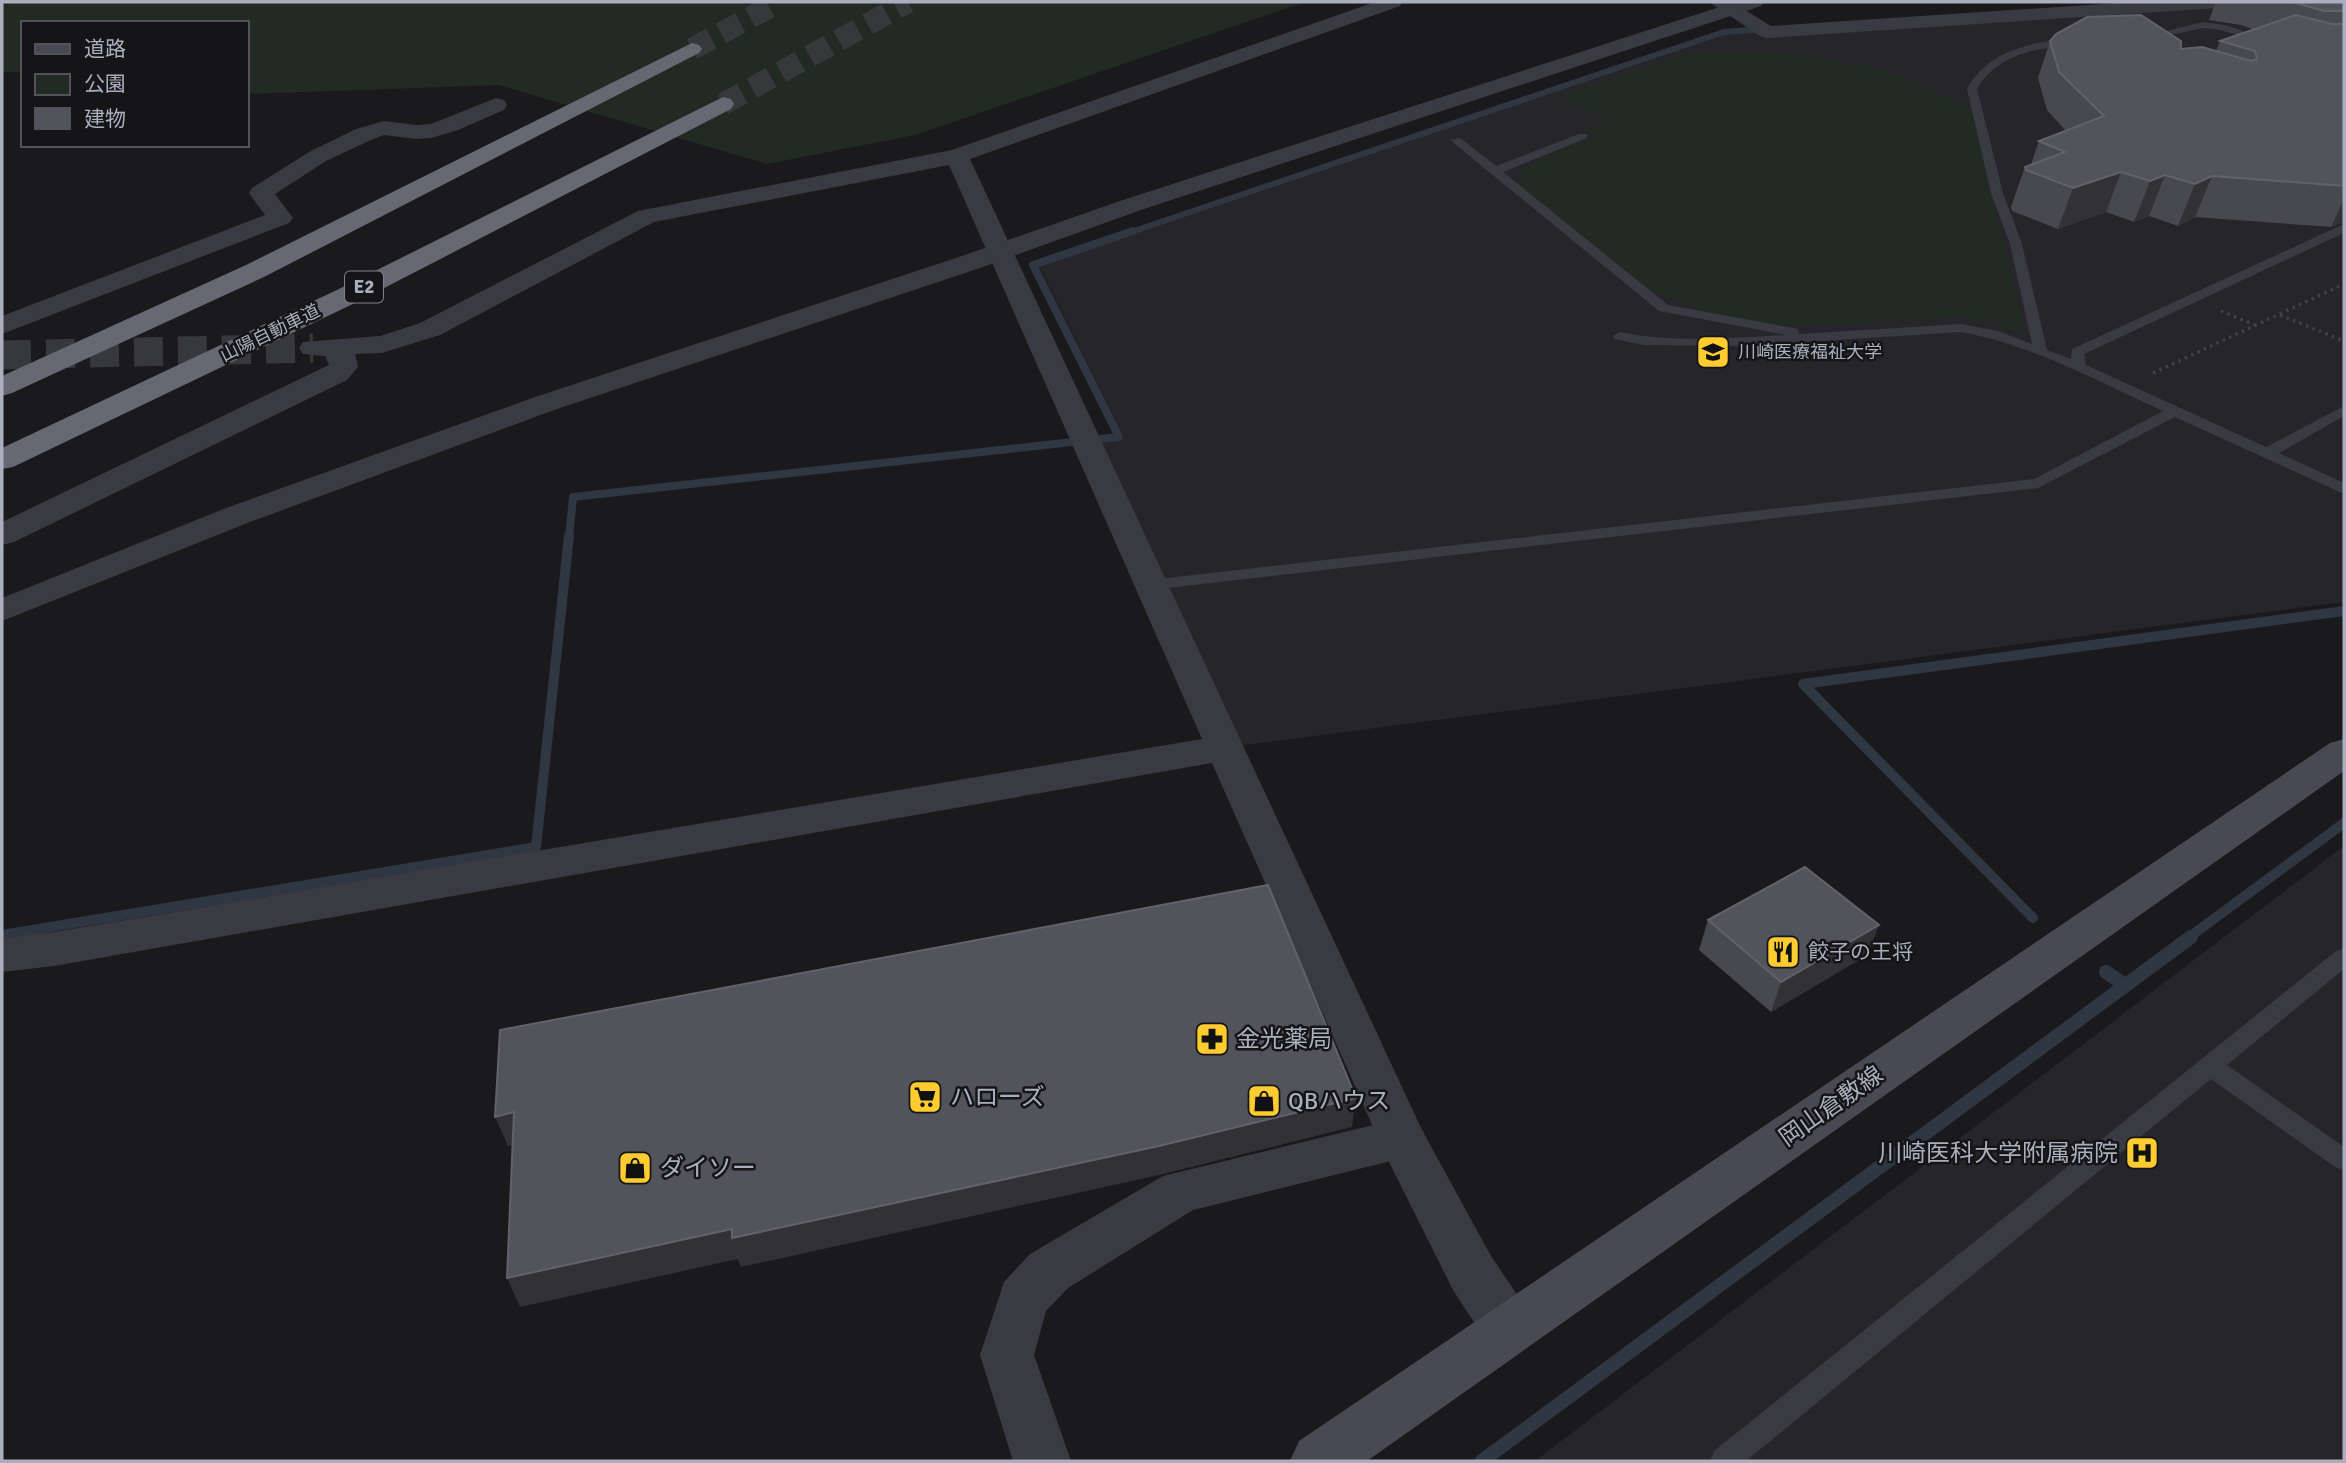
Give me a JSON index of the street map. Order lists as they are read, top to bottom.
{
  "streets": {
    "highway": ["E2", "山陽自動車道"],
    "main road": ["岡山倉敷線"]
  },
  "places": {
    "school or university": ["川崎医療福祉大学"],
    "restaurant": ["餃子の王将"],
    "pharmacy": ["金光薬局"],
    "supermarket": ["ハローズ"],
    "shop": ["QBハウス", "ダイソー"],
    "hospital": ["川崎医科大学附属病院"]
  },
  "legend": ["道路", "公園", "建物"]
}
